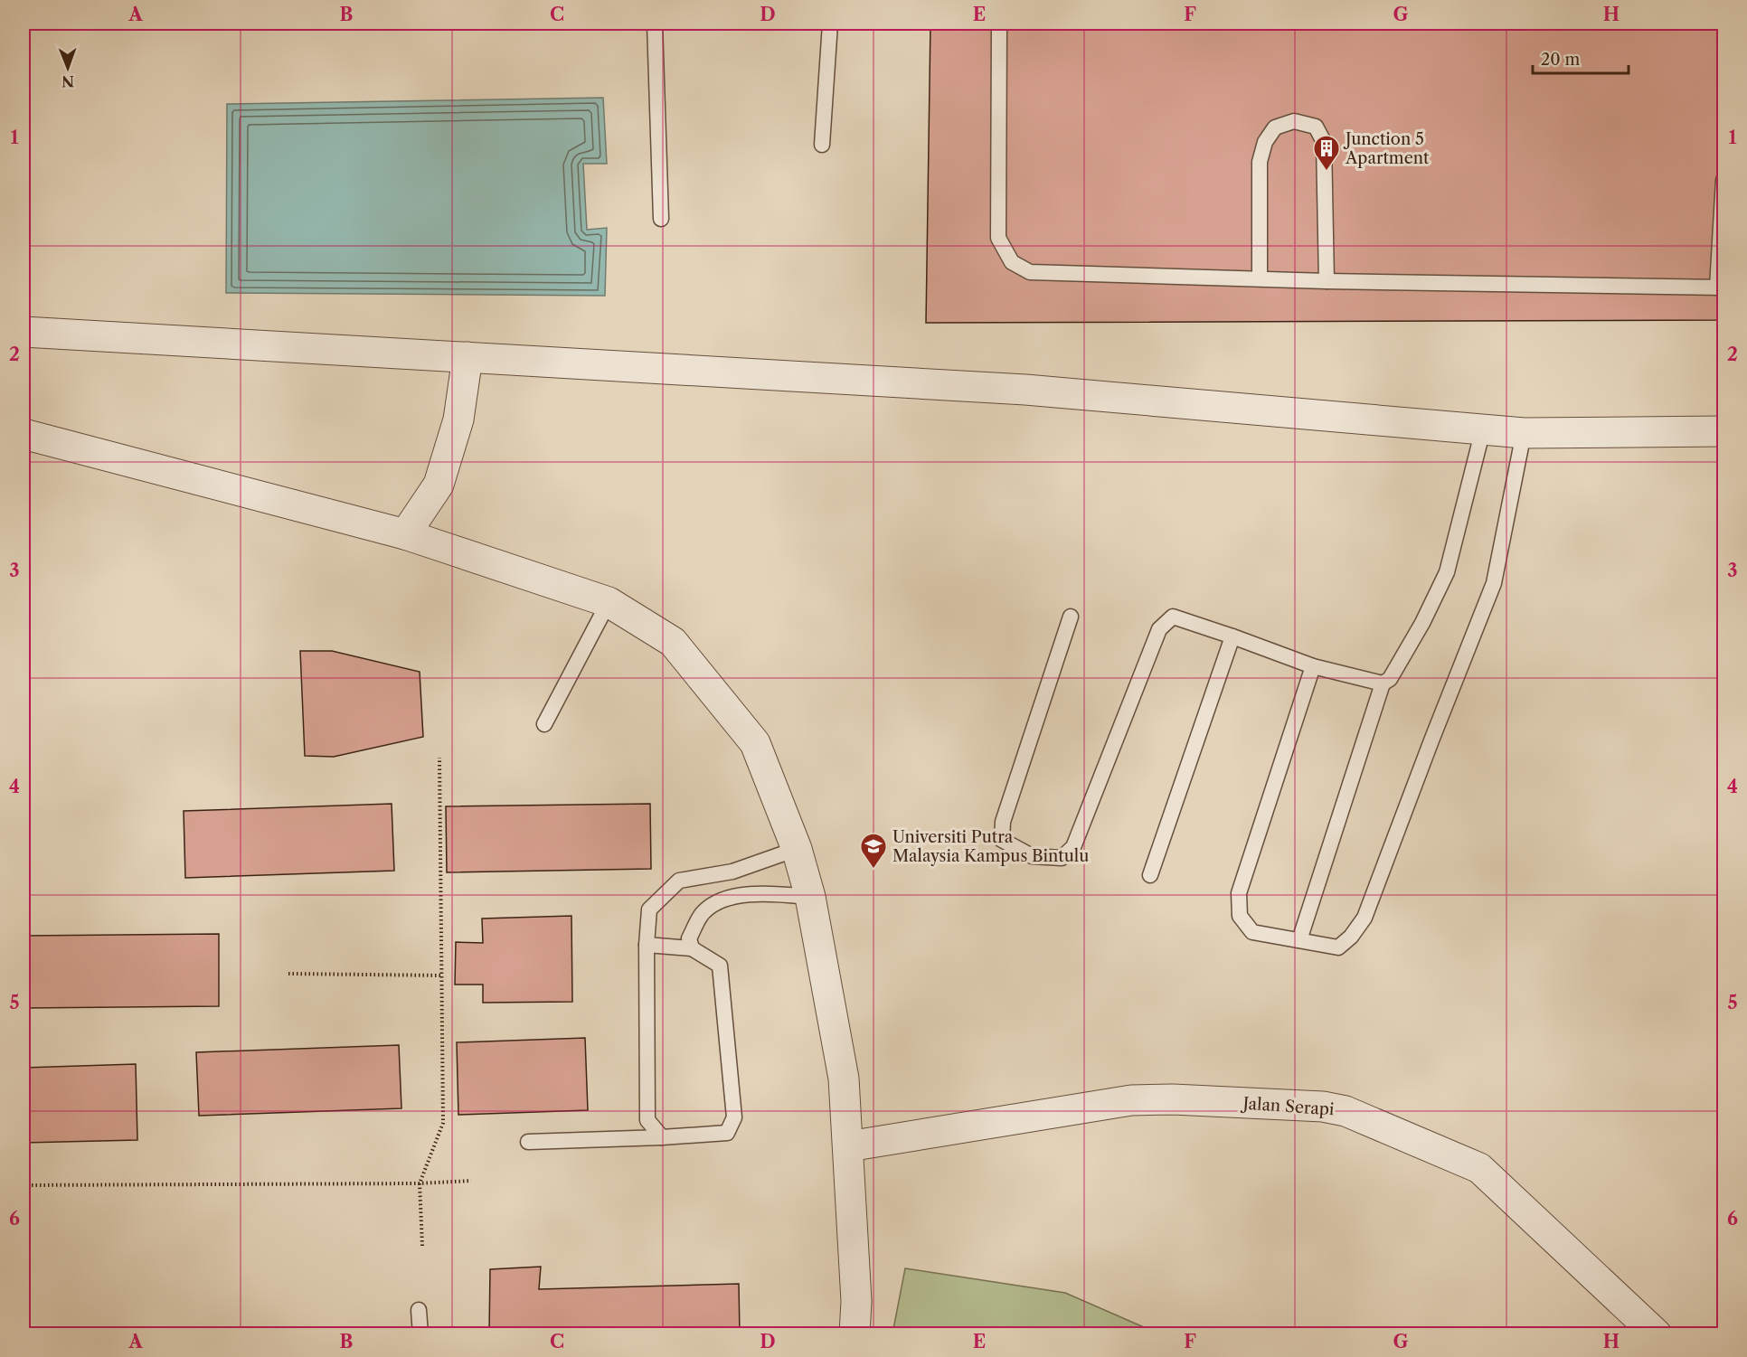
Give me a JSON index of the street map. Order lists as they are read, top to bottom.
{
  "streets": {
    "street": ["Jalan Serapi"]
  },
  "places": {
    "building": ["Junction 5 Apartment"],
    "school or university": ["Universiti Putra Malaysia Kampus Bintulu"]
  },
  "scale_bar": "20 m",
  "north": "bottom",
  "grid": {
    "columns": [
      "A",
      "B",
      "C",
      "D",
      "E",
      "F",
      "G",
      "H"
    ],
    "rows": [
      "1",
      "2",
      "3",
      "4",
      "5",
      "6"
    ]
  }
}
